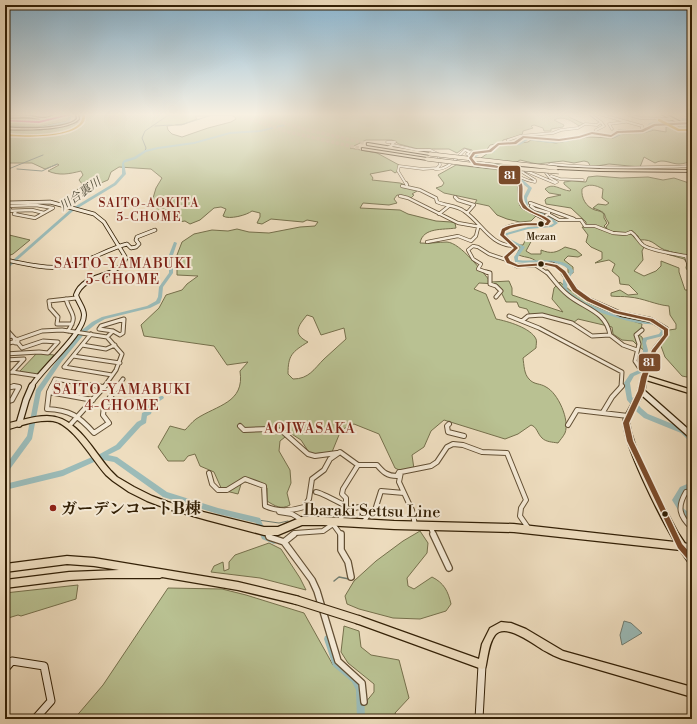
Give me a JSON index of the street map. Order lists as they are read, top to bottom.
{
  "streets": {
    "main road": ["Ibaraki Settsu Line"]
  },
  "districts": [
    "SAITO-AOKITA 5-CHOME",
    "SAITO-YAMABUKI 5-CHOME",
    "SAITO-YAMABUKI 4-CHOME",
    "AOIWASAKA"
  ],
  "water": ["川合裏川"],
  "places": ["Mezan", "ガーデンコートB棟"],
  "lines": ["transit line 81"]
}
